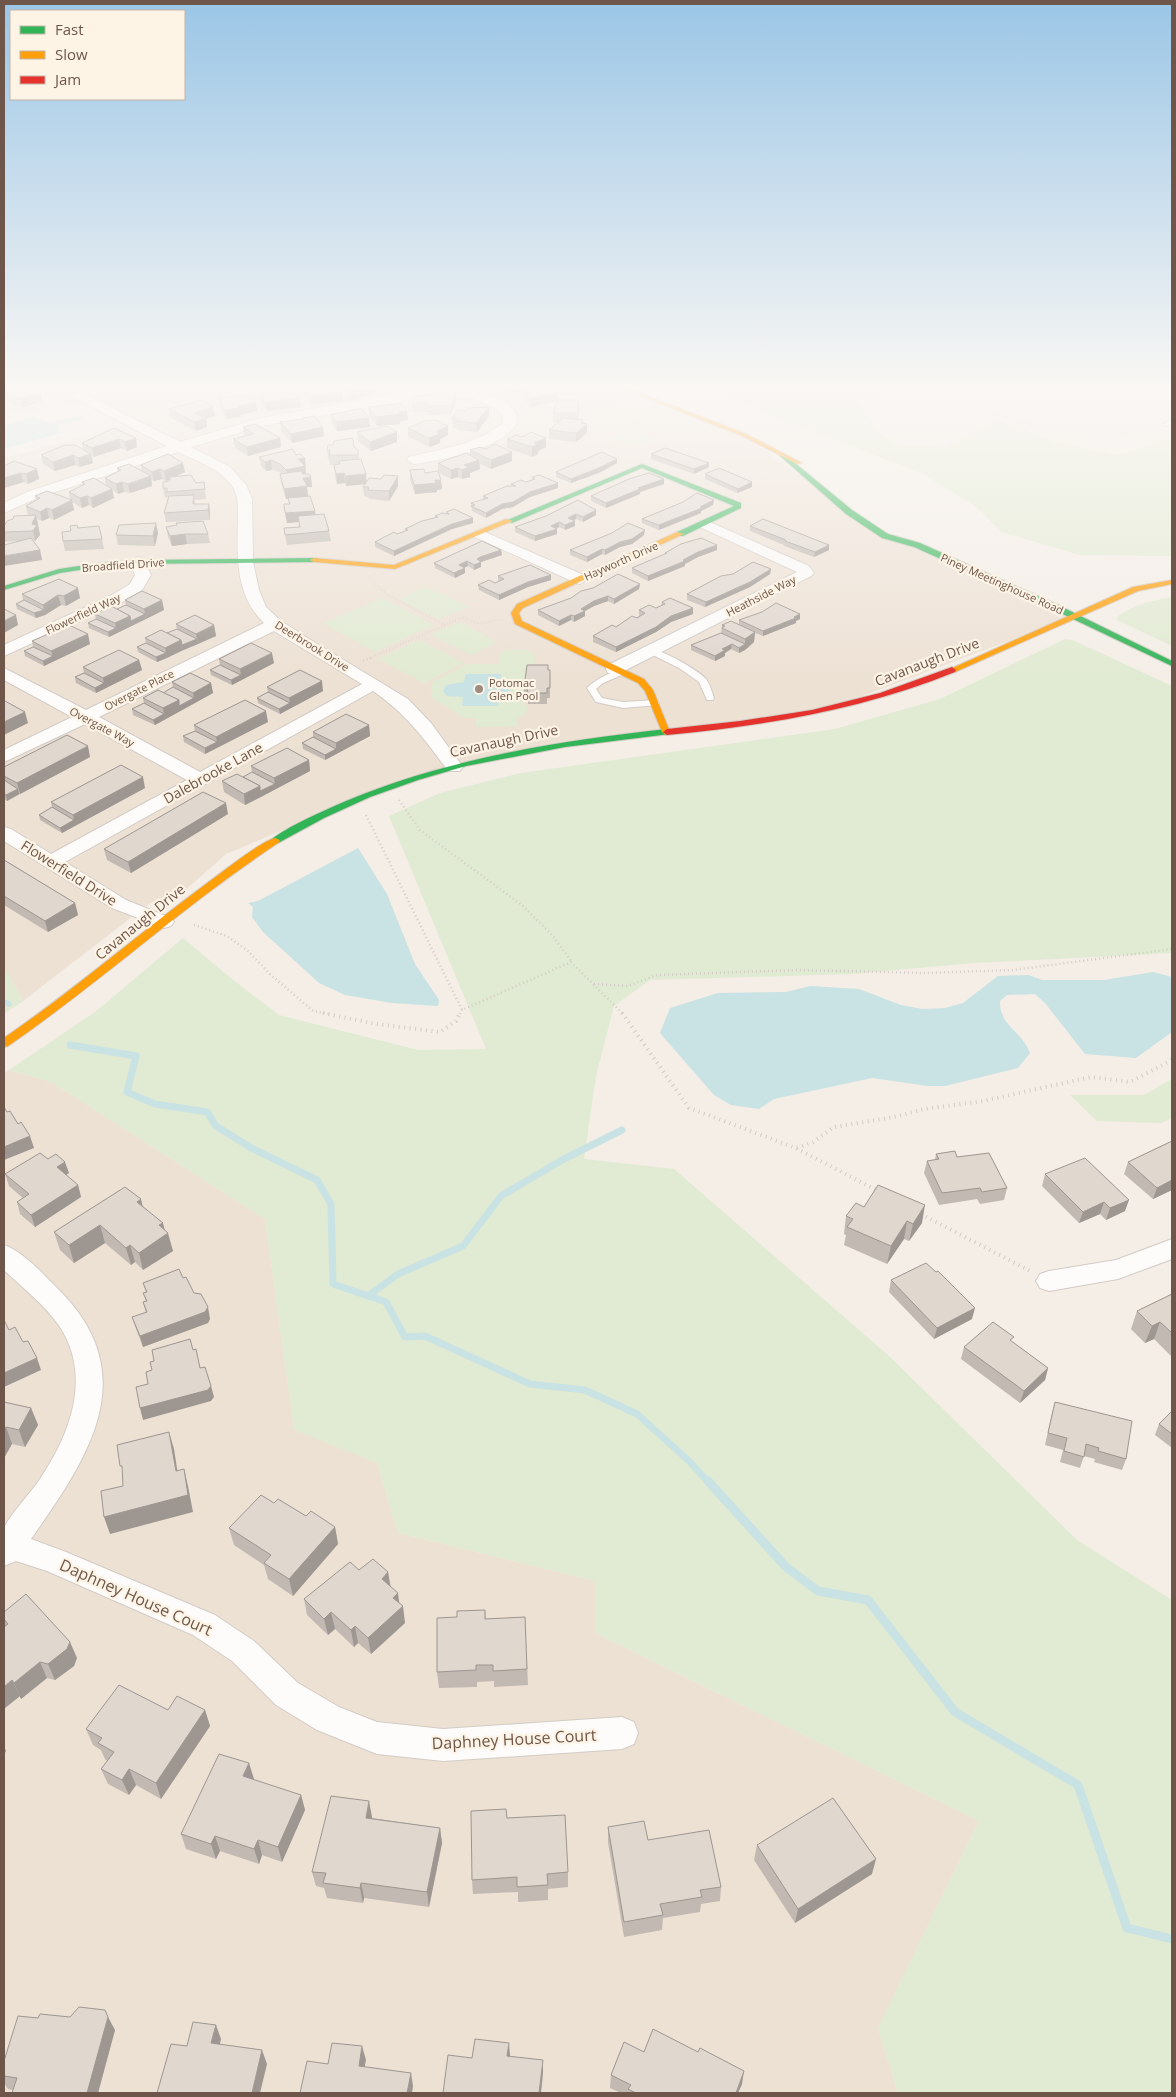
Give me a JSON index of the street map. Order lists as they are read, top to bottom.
{
  "streets": {
    "street": [
      "Hayworth Drive",
      "Broadfield Drive",
      "Piney Meetinghouse Road",
      "Heathside Way",
      "Flowerfield Way",
      "Deerbrook Drive",
      "Cavanaugh Drive",
      "Overgate Place",
      "Overgate Way",
      "Dalebrooke Lane",
      "Flowerfield Drive",
      "Daphney House Court"
    ]
  },
  "crossings": [
    ["Hayworth Drive", "Heathside Way"],
    ["Broadfield Drive", "Flowerfield Way"],
    ["Broadfield Drive", "Deerbrook Drive"],
    ["Piney Meetinghouse Road", "Cavanaugh Drive"],
    ["Deerbrook Drive", "Cavanaugh Drive"],
    ["Deerbrook Drive", "Overgate Place"],
    ["Deerbrook Drive", "Dalebrooke Lane"],
    ["Cavanaugh Drive", "Flowerfield Drive"],
    ["Overgate Place", "Overgate Way"],
    ["Overgate Way", "Dalebrooke Lane"],
    ["Dalebrooke Lane", "Flowerfield Drive"]
  ],
  "places": ["Potomac Glen Pool"],
  "legend": ["Fast", "Slow", "Jam"]
}
